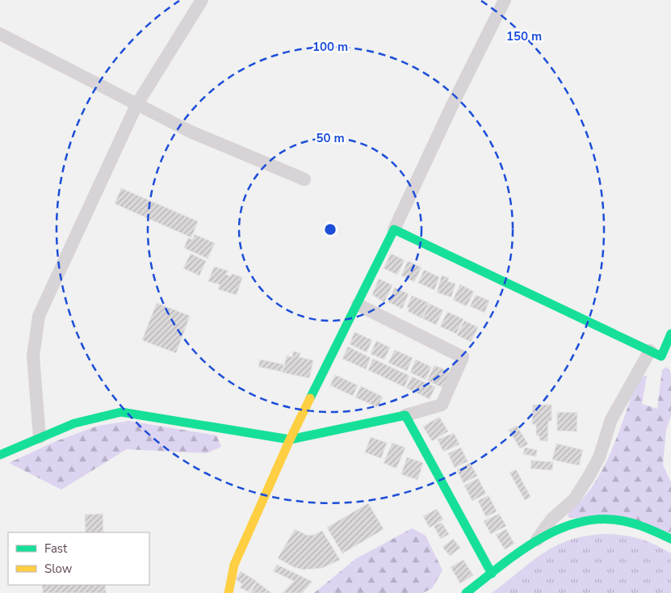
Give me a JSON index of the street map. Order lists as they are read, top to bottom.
{
  "legend": ["Fast", "Slow"],
  "rings": ["150 m", "100 m", "50 m"]
}
